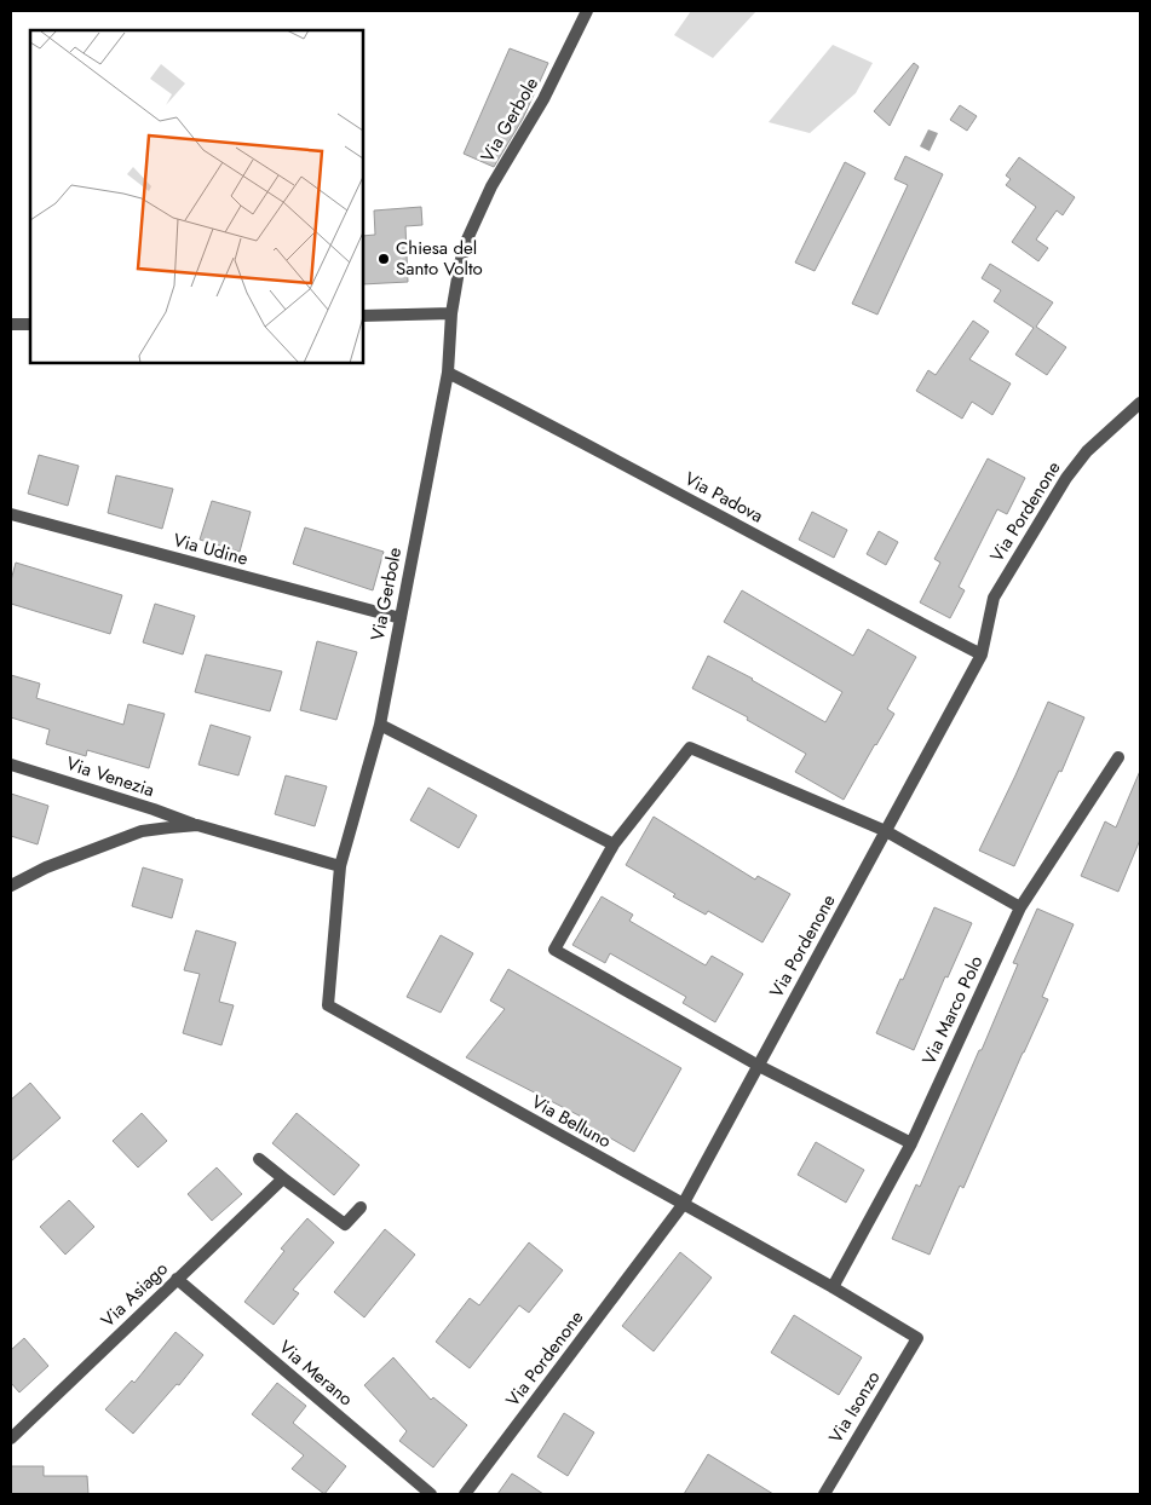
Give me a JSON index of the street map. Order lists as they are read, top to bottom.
{
  "streets": {
    "street": [
      "Via Gerbole",
      "Via Padova",
      "Via Pordenone",
      "Via Udine",
      "Via Venezia",
      "Via Marco Polo",
      "Via Belluno",
      "Via Asiago",
      "Via Merano",
      "Via Isonzo"
    ]
  },
  "crossings": [
    ["Via Gerbole", "Via Padova"],
    ["Via Gerbole", "Via Udine"],
    ["Via Gerbole", "Via Belluno"],
    ["Via Padova", "Via Pordenone"],
    ["Via Pordenone", "Via Belluno"],
    ["Via Marco Polo", "Via Belluno"],
    ["Via Belluno", "Via Isonzo"],
    ["Via Asiago", "Via Merano"]
  ],
  "places": ["Chiesa del Santo Volto"]
}
